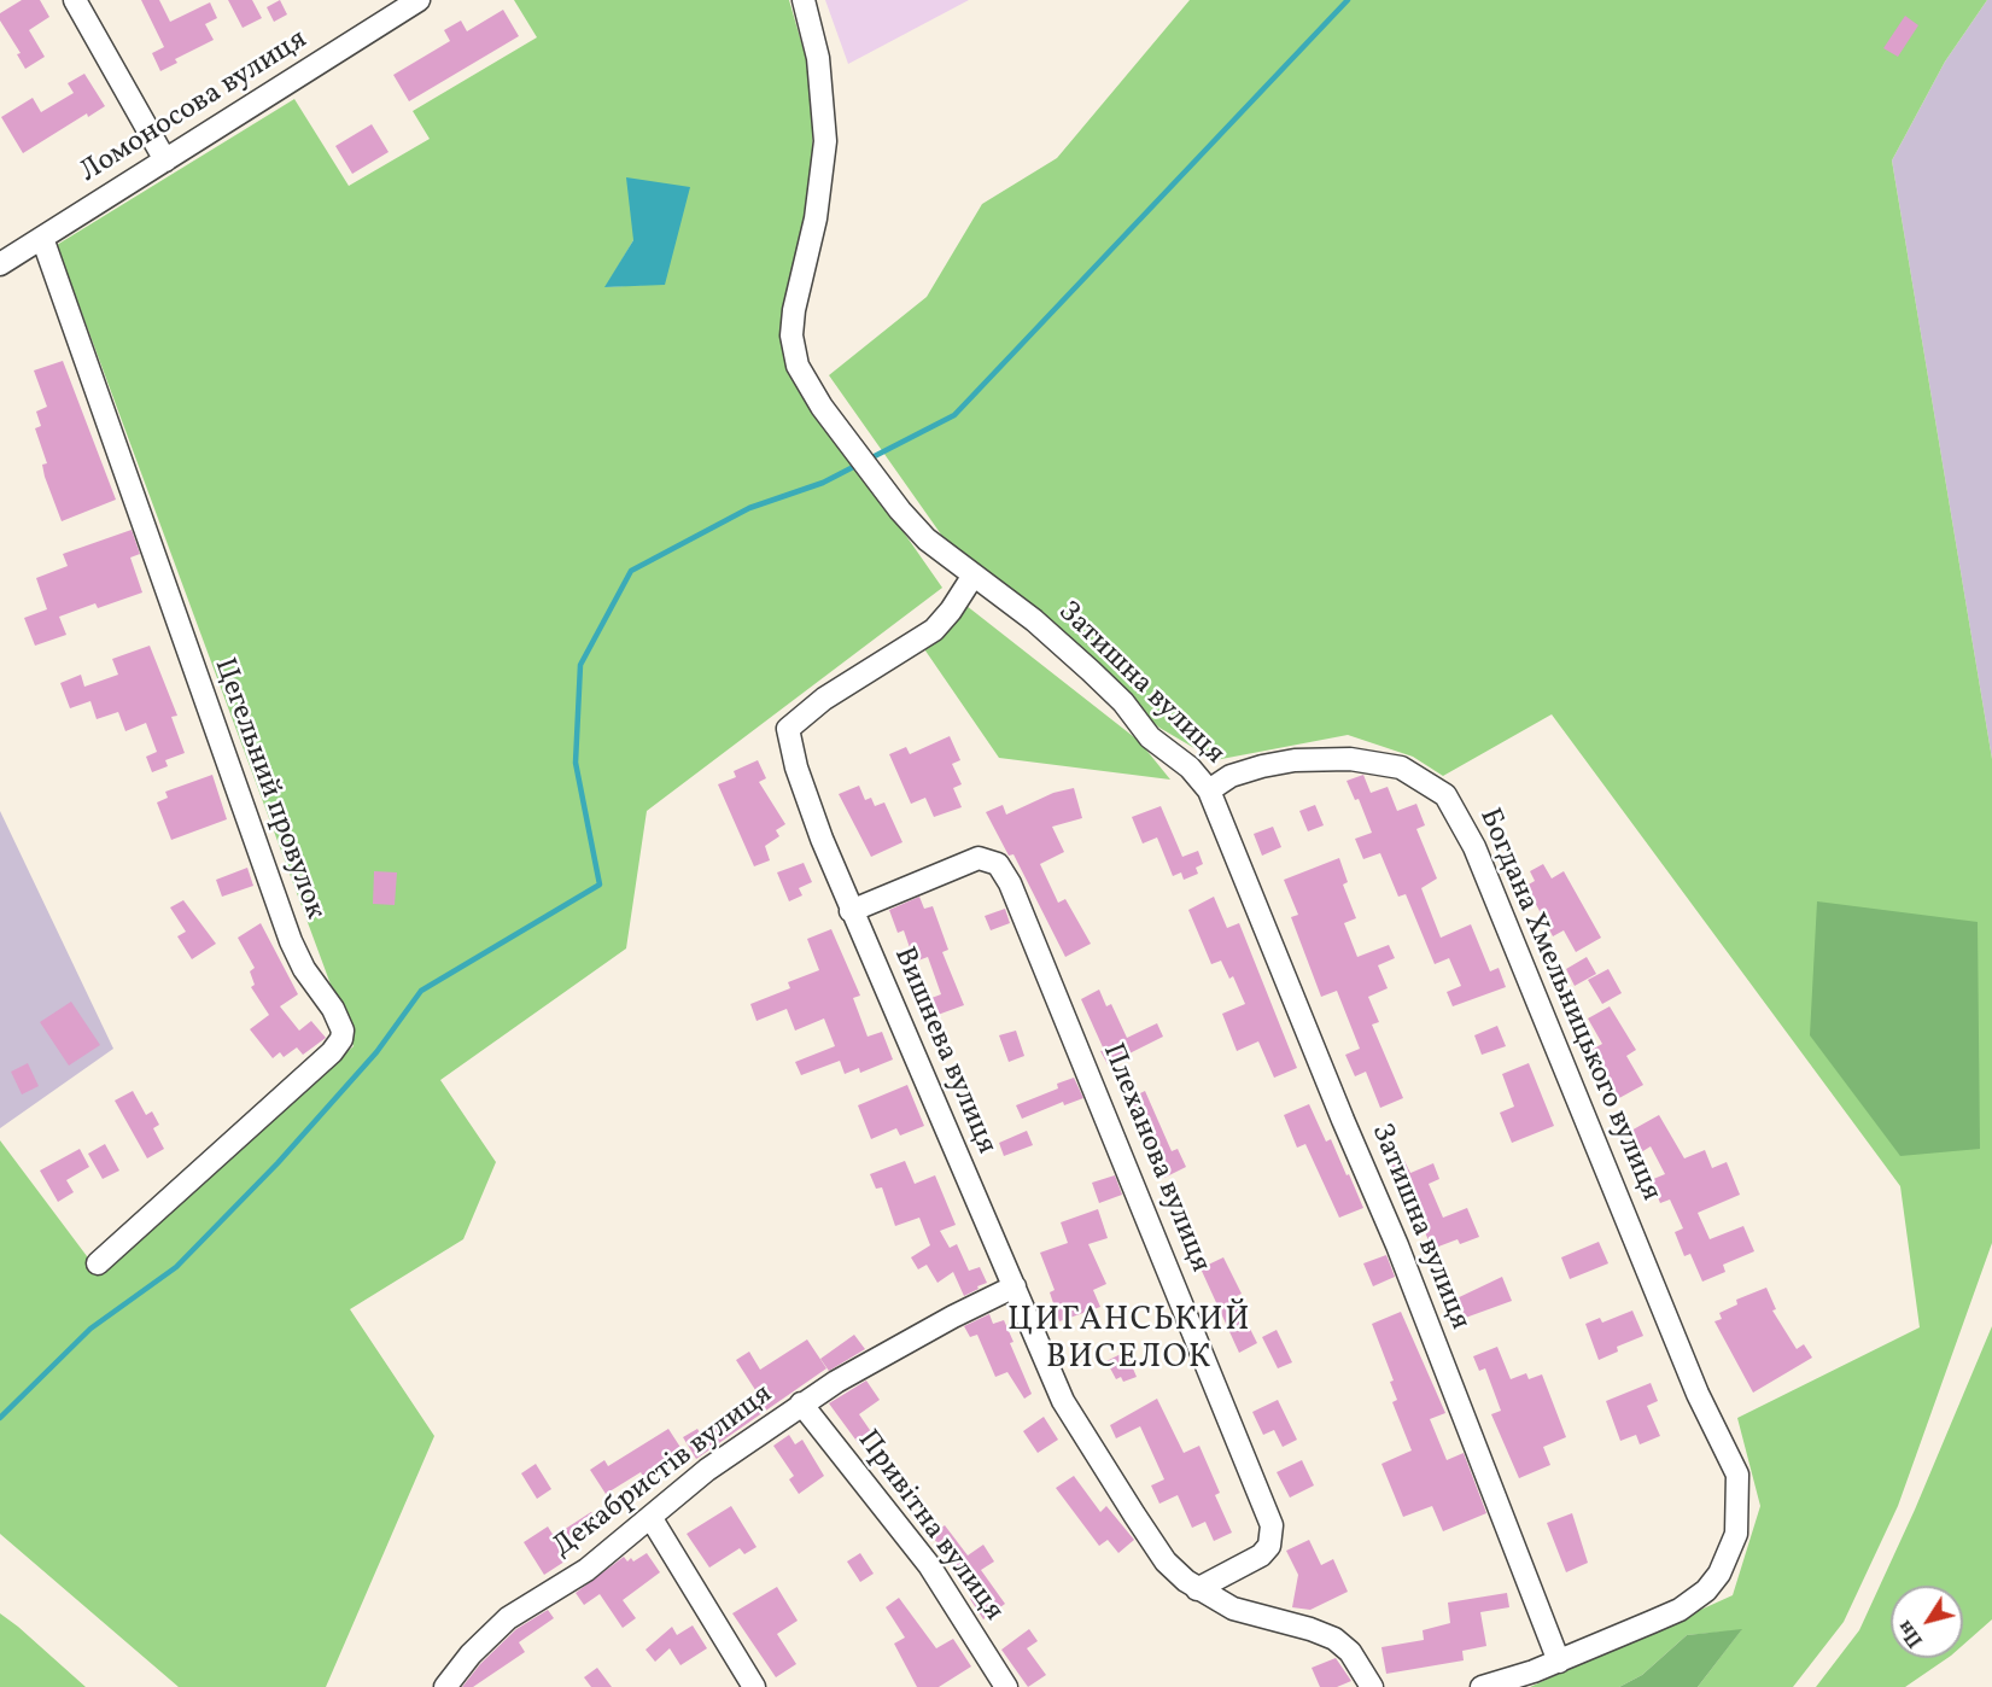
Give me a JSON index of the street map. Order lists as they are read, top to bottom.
{
  "streets": {
    "street": [
      "Ломоносова вулиця",
      "Затишна вулиця",
      "Цегельний провулок",
      "Богдана Хмельницького вулиця",
      "Вишнева вулиця",
      "Плеханова вулиця",
      "Декабристів вулиця",
      "Привітна вулиця"
    ]
  },
  "crossings": [
    ["Ломоносова вулиця", "Цегельний провулок"],
    ["Затишна вулиця", "Богдана Хмельницького вулиця"],
    ["Затишна вулиця", "Вишнева вулиця"],
    ["Вишнева вулиця", "Плеханова вулиця"],
    ["Вишнева вулиця", "Декабристів вулиця"],
    ["Декабристів вулиця", "Привітна вулиця"]
  ],
  "districts": ["ЦИГАНСЬКИЙ ВИСЕЛОК"],
  "north": "bottom left"
}
